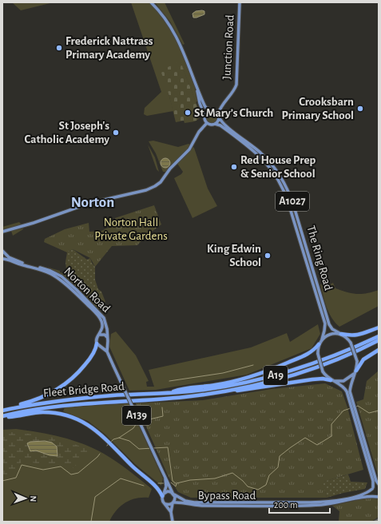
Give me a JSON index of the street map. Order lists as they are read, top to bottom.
{
  "streets": {
    "highway": ["A19", "Fleet Bridge Road"],
    "main road": [
      "Junction Road",
      "A1027",
      "The Ring Road",
      "Norton Road",
      "A139",
      "Bypass Road"
    ]
  },
  "crossings": [
    ["Junction Road", "A1027"],
    ["Junction Road", "The Ring Road"],
    ["A1027", "The Ring Road"],
    ["A1027", "A19"],
    ["A1027", "Bypass Road"],
    ["The Ring Road", "A19"],
    ["Norton Road", "A139"],
    ["A19", "Fleet Bridge Road"],
    ["A19", "A139"],
    ["A19", "Bypass Road"],
    ["A139", "Bypass Road"]
  ],
  "districts": ["Norton"],
  "parks": ["Norton Hall Private Gardens"],
  "places": [
    "Frederick Nattrass Primary Academy",
    "Crooksbarn Primary School",
    "St Mary’s Church",
    "St Joseph's Catholic Academy",
    "Red House Prep & Senior School",
    "King Edwin School"
  ],
  "scale_bar": "200 m",
  "north": "right"
}
